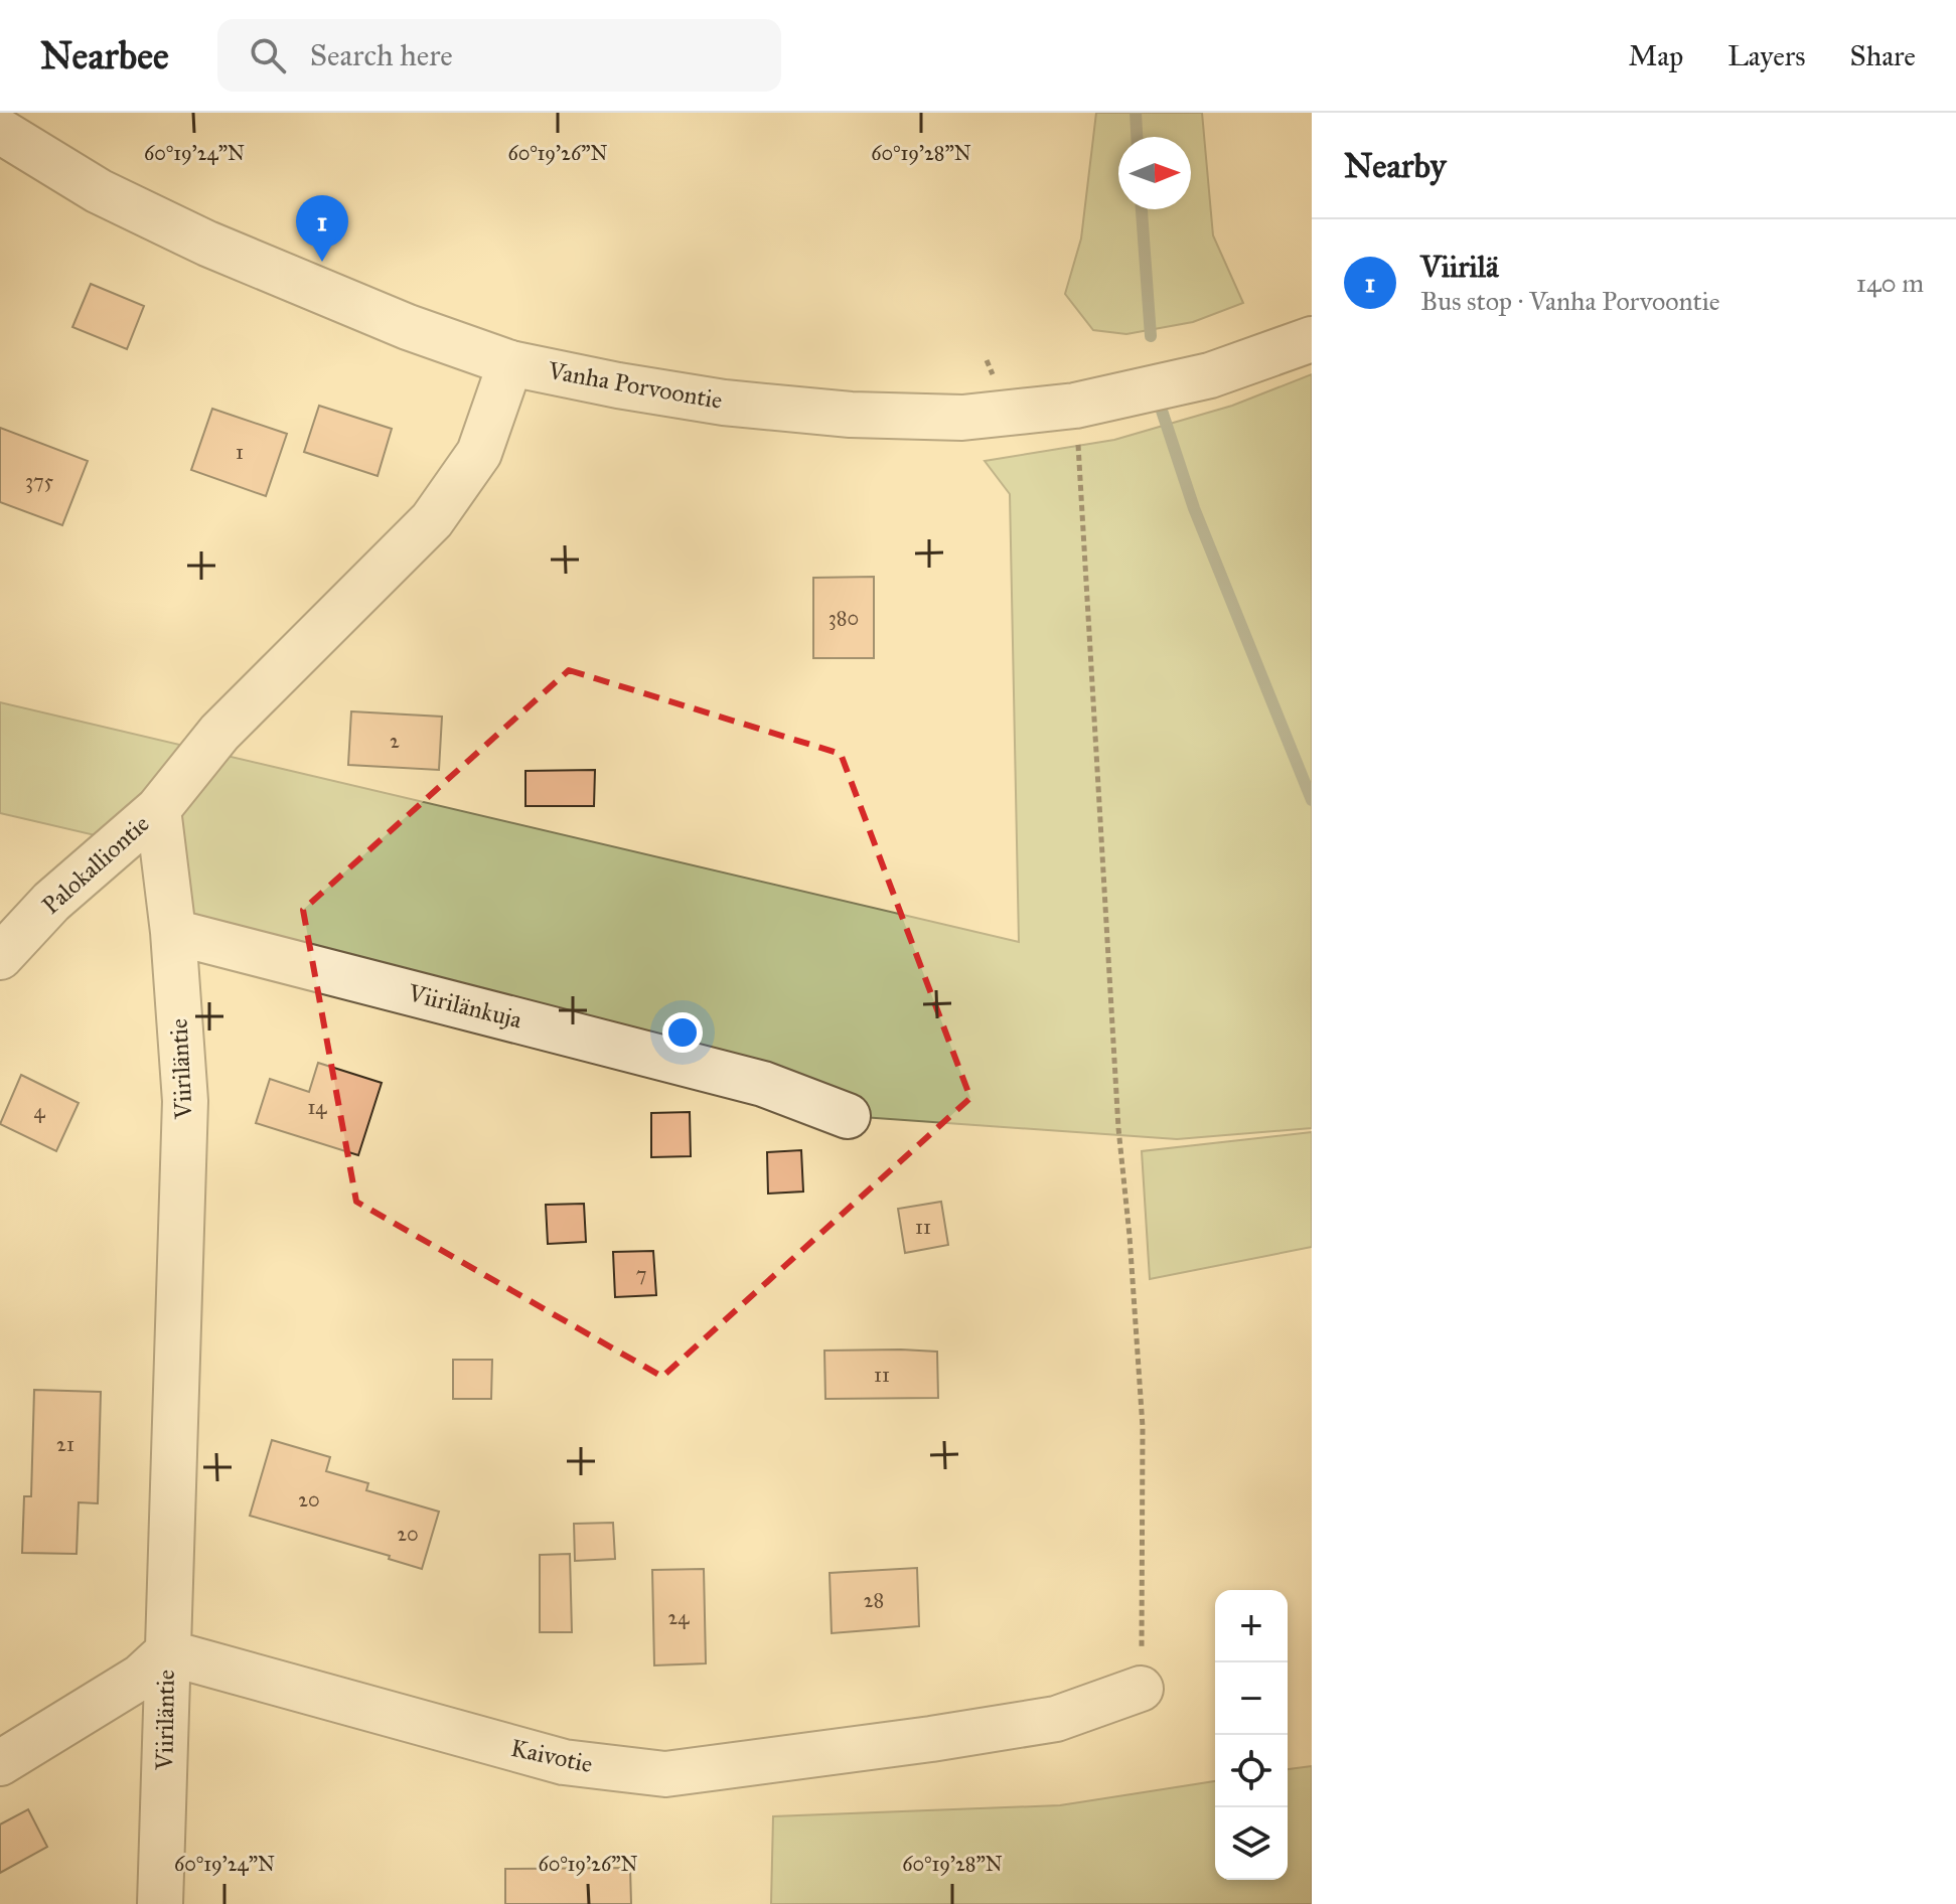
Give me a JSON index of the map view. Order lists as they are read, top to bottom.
{
  "streets": {
    "street": [
      "Vanha Porvoontie",
      "Palokalliontie",
      "Viirilänkuja",
      "Viiriläntie",
      "Kaivotie"
    ]
  },
  "crossings": [
    ["Palokalliontie", "Viiriläntie"],
    ["Viirilänkuja", "Viiriläntie"],
    ["Viiriläntie", "Kaivotie"]
  ],
  "house_numbers": [
    "1",
    "375",
    "380",
    "2",
    "14",
    "4",
    "11",
    "7",
    "11",
    "21",
    "20",
    "20",
    "28",
    "24"
  ],
  "north": "right",
  "page": {
    "header": "Nearbee",
    "search": "Search here",
    "nav": ["Map", "Layers", "Share"],
    "heading": "Nearby",
    "pins": "1",
    "list": [
      {
        "mark": "1",
        "name": "Viirilä",
        "note": "Bus stop · Vanha Porvoontie",
        "value": "140 m"
      }
    ],
    "map_buttons": ["+", "−"]
  },
  "coordinates": ["60°19'24\"N", "60°19'26\"N", "60°19'28\"N"]
}
